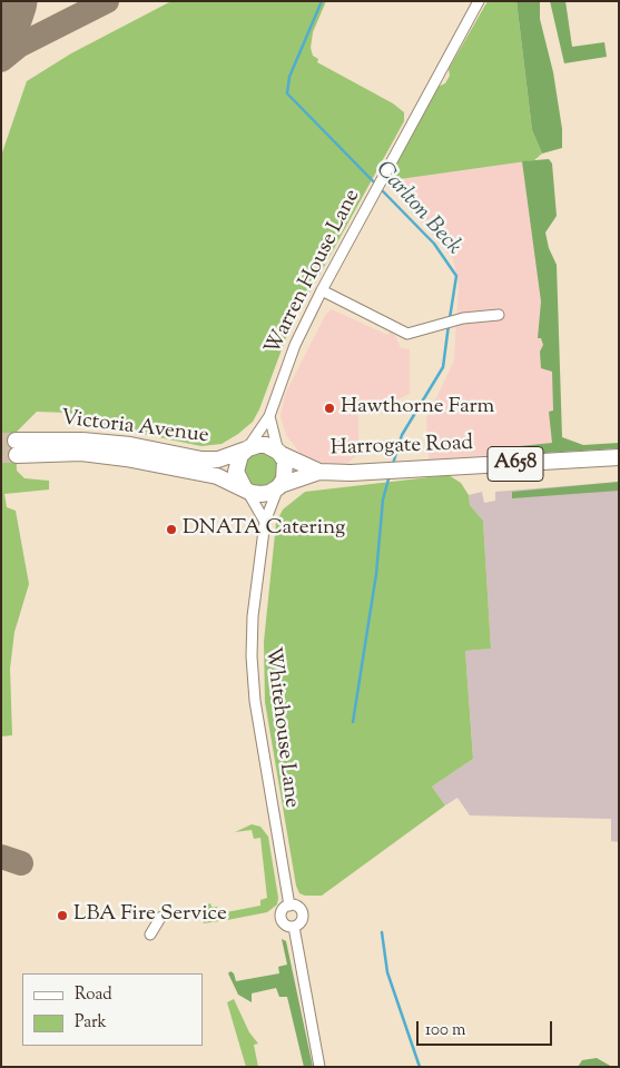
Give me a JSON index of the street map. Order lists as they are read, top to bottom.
{
  "streets": {
    "highway": ["Victoria Avenue", "Harrogate Road", "A658"],
    "street": ["Warren House Lane", "Whitehouse Lane"]
  },
  "crossings": [
    ["Warren House Lane", "Victoria Avenue"],
    ["Warren House Lane", "Harrogate Road"],
    ["Warren House Lane", "Whitehouse Lane"],
    ["Victoria Avenue", "Harrogate Road"],
    ["Victoria Avenue", "Whitehouse Lane"],
    ["Harrogate Road", "Whitehouse Lane"]
  ],
  "water": ["Carlton Beck"],
  "places": ["Hawthorne Farm", "DNATA Catering", "LBA Fire Service"],
  "legend": ["Road", "Park"],
  "scale_bar": "100 m"
}
